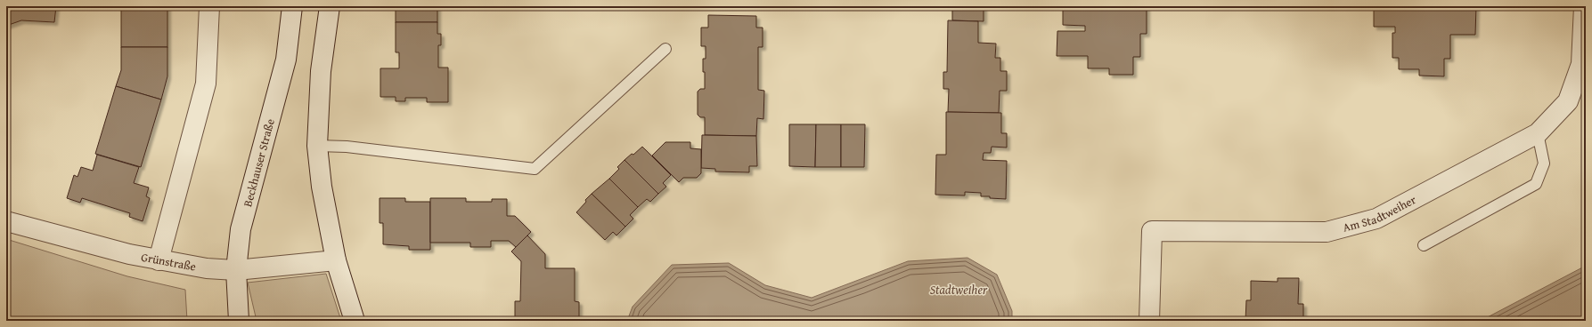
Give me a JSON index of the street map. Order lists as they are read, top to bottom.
{
  "streets": {
    "street": ["Beckhauser Straße", "Am Stadtweiher", "Grünstraße"]
  },
  "crossings": [
    ["Beckhauser Straße", "Grünstraße"]
  ],
  "water": ["Stadtweiher"]
}
